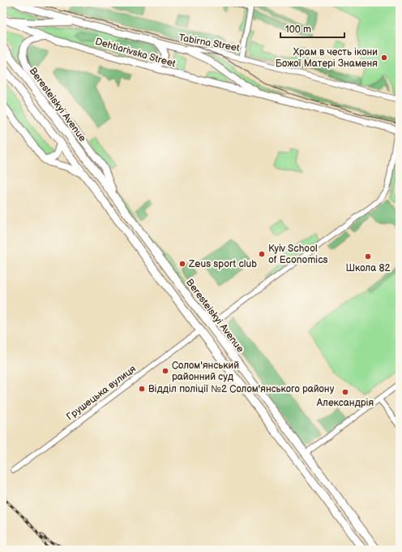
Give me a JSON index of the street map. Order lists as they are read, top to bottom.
{
  "streets": {
    "main road": ["Tabirna Street", "Dehtiarivska Street", "Beresteiskyi Avenue"],
    "street": ["Грушецька вулиця"]
  },
  "crossings": [
    ["Tabirna Street", "Dehtiarivska Street"],
    ["Beresteiskyi Avenue", "Грушецька вулиця"]
  ],
  "places": [
    "Храм в честь ікони Божої Матері Знаменя",
    "Kyiv School of Economics",
    "Школа 82",
    "Zeus sport club",
    "Солом'янський районний суд",
    "Відділ поліції №2 Солом'янського району",
    "Александрія"
  ],
  "scale_bar": "100 m"
}
